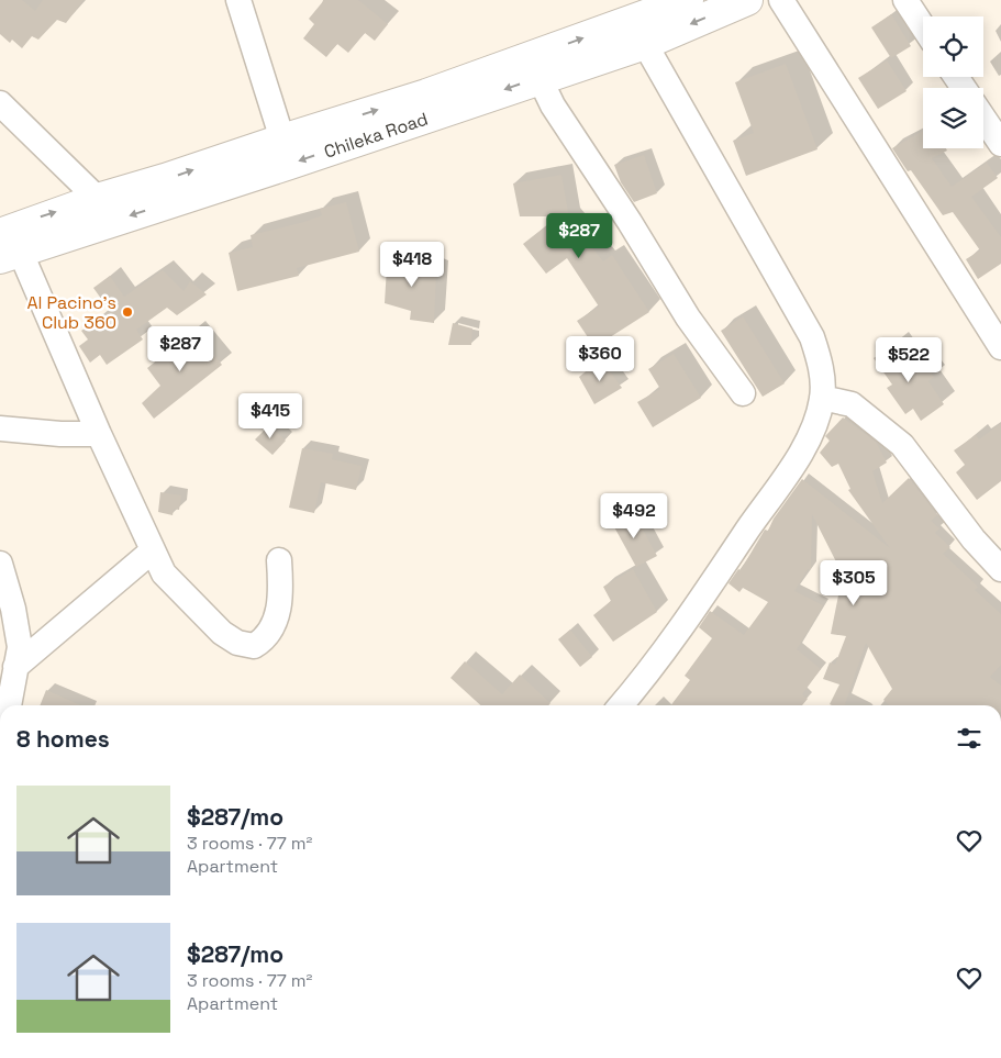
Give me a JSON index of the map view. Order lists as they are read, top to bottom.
{
  "streets": {
    "highway": ["Chileka Road"]
  },
  "places": ["Al Pacino's Club 360"],
  "page": {
    "price": [
      "$287",
      "$418",
      "$287",
      "$360",
      "$522",
      "$415",
      "$492",
      "$305"
    ],
    "heading": "8 homes",
    "list": [
      {
        "name": "$287/mo",
        "note": "3 rooms · 77 m² · Apartment"
      },
      {
        "name": "$287/mo",
        "note": "3 rooms · 77 m² · Apartment"
      }
    ]
  }
}
